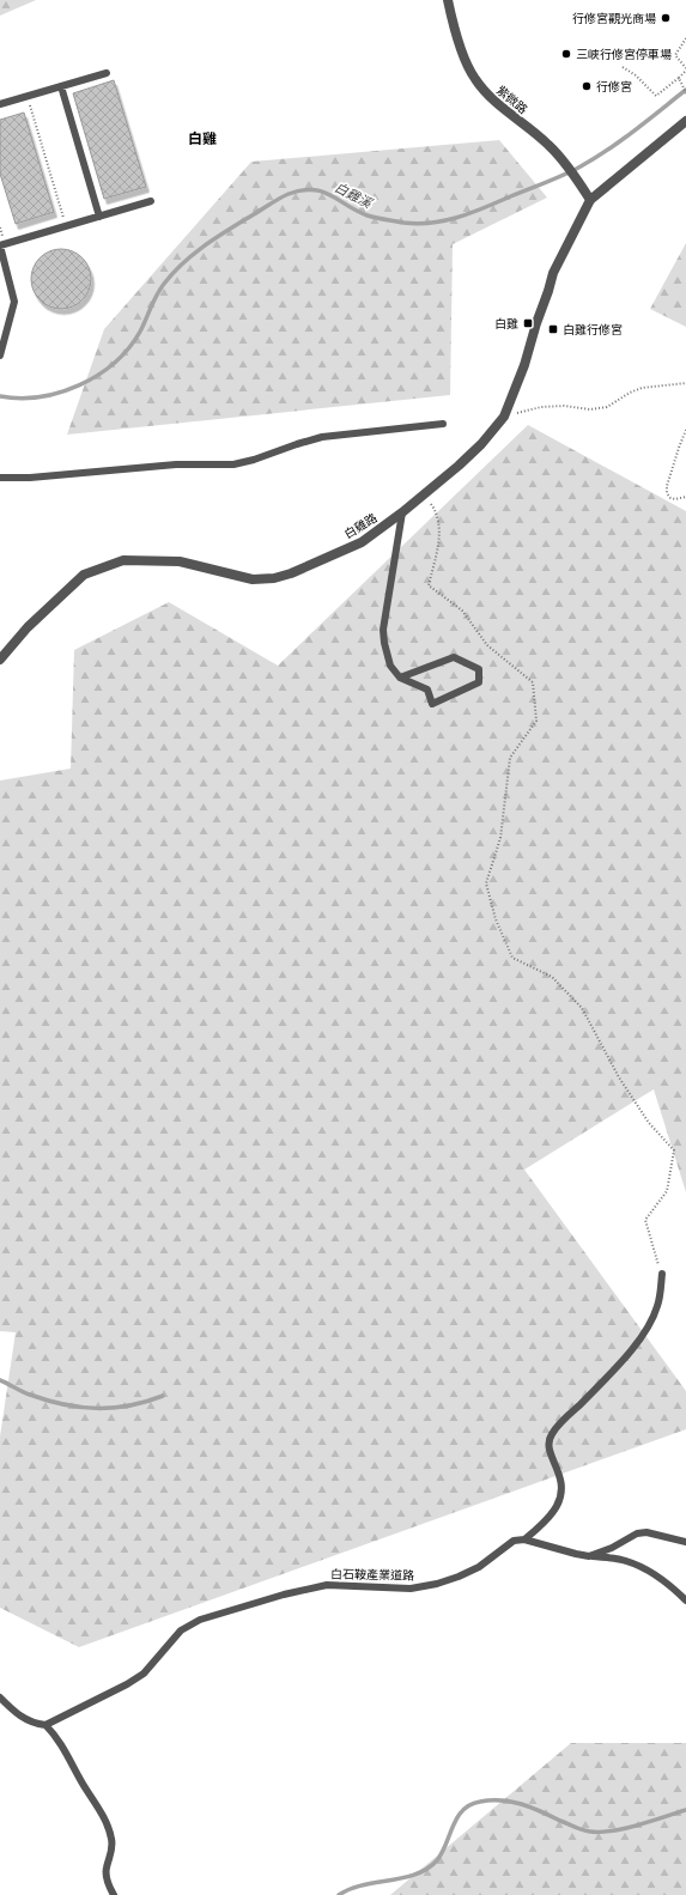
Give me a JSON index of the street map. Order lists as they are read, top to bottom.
{
  "streets": {
    "street": ["紫微路", "白雞路"],
    "lane": ["白石鞍產業道路"]
  },
  "crossings": [
    ["紫微路", "白雞路"]
  ],
  "districts": ["白雞"],
  "water": ["白雞溪"],
  "places": {
    "other": ["行修宮觀光商場", "三峽行修宮停車場", "行修宮"],
    "transit": ["白雞", "白雞行修宮"]
  }
}
